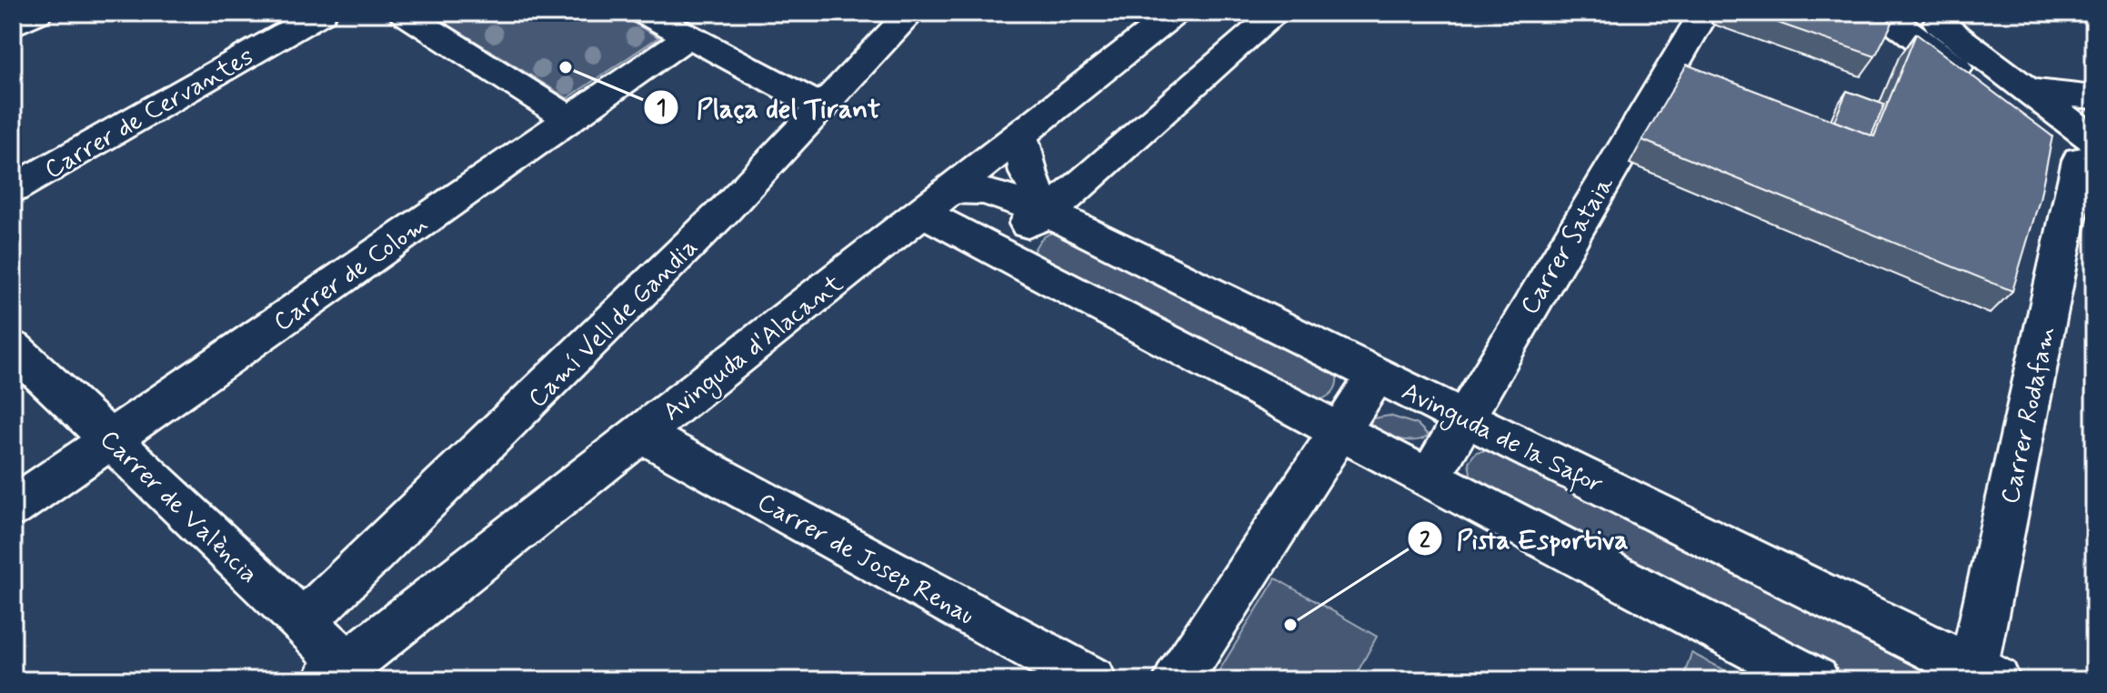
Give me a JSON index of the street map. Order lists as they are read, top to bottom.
{
  "streets": {
    "main road": [
      "Carrer de Cervantes",
      "Carrer Sataia",
      "Carrer de Colom",
      "Camí Vell de Gandia",
      "Avinguda d'Alacant",
      "Carrer Rodafam",
      "Avinguda de la Safor",
      "Carrer de València",
      "Carrer de Josep Renau"
    ]
  },
  "crossings": [
    ["Carrer Sataia", "Avinguda de la Safor"],
    ["Carrer de Colom", "Carrer de València"],
    ["Camí Vell de Gandia", "Carrer de València"],
    ["Avinguda d'Alacant", "Avinguda de la Safor"],
    ["Avinguda d'Alacant", "Carrer de València"],
    ["Avinguda d'Alacant", "Carrer de Josep Renau"],
    ["Carrer Rodafam", "Avinguda de la Safor"]
  ],
  "places": ["Plaça del Tirant", "Pista Esportiva"]
}
